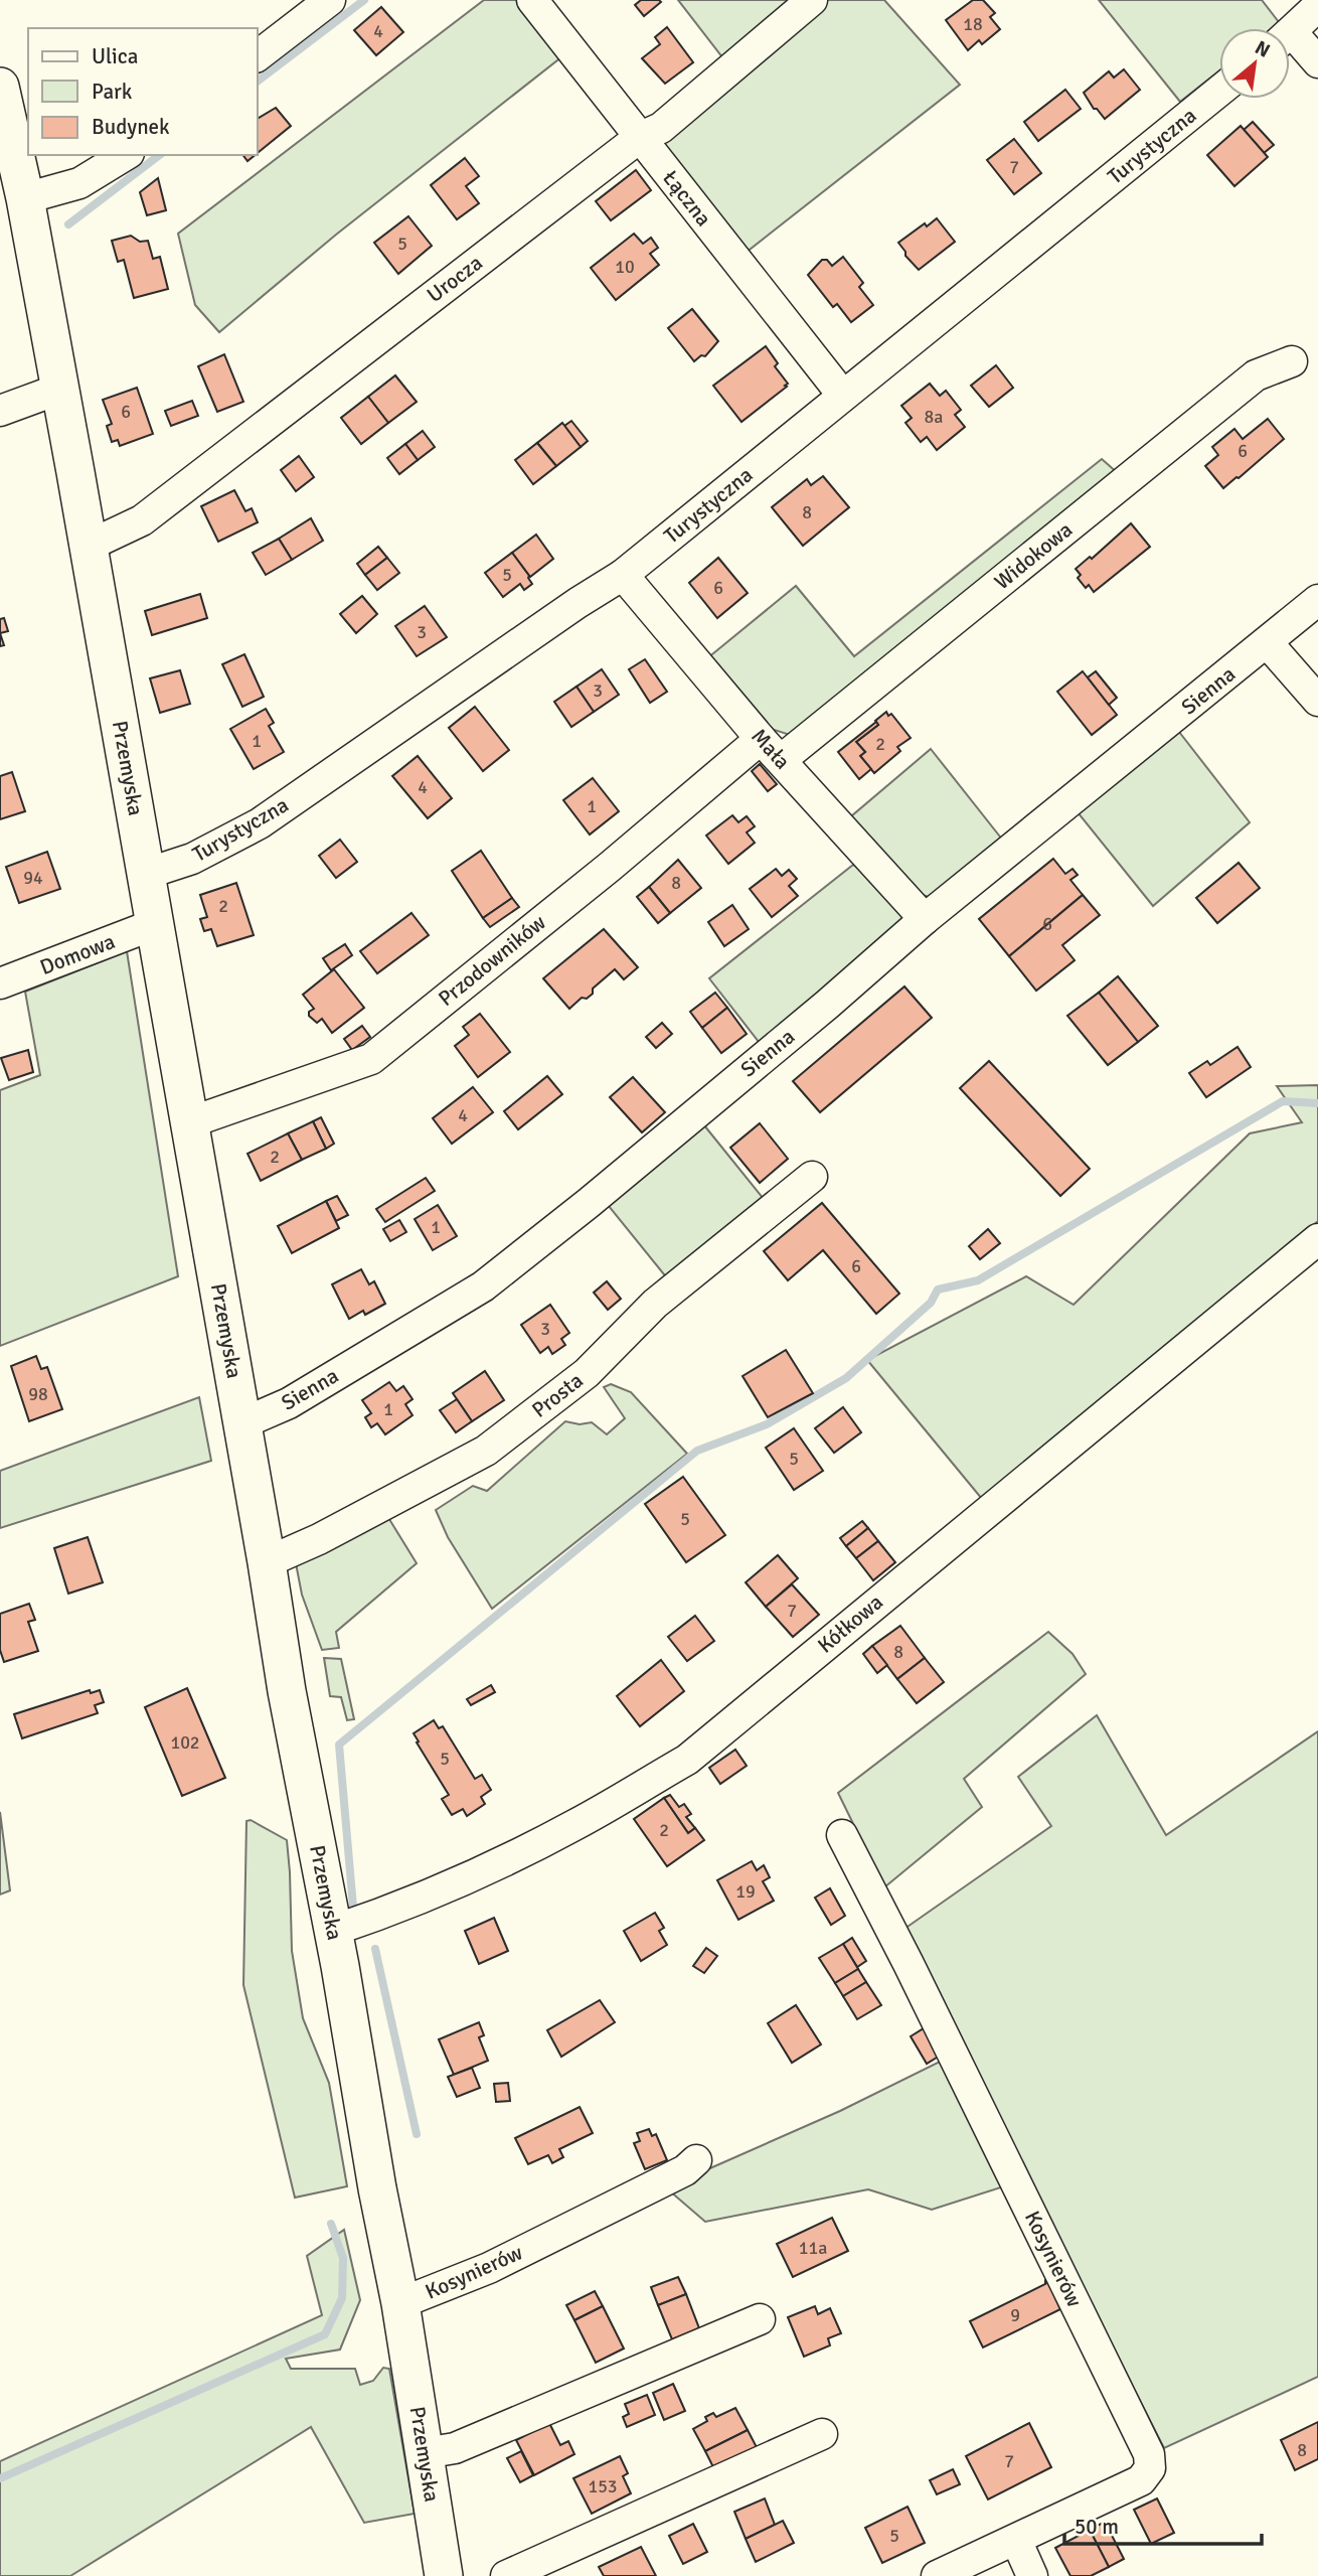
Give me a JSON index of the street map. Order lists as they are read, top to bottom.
{
  "streets": {
    "main road": ["Przemyska"],
    "street": [
      "Turystyczna",
      "Łączna",
      "Urocza",
      "Widokowa",
      "Sienna",
      "Mała",
      "Domowa",
      "Przodowników",
      "Prosta",
      "Kółkowa",
      "Kosynierów"
    ]
  },
  "crossings": [
    ["Turystyczna", "Łączna"],
    ["Turystyczna", "Mała"],
    ["Turystyczna", "Przemyska"],
    ["Łączna", "Urocza"],
    ["Urocza", "Przemyska"],
    ["Widokowa", "Mała"],
    ["Widokowa", "Przodowników"],
    ["Sienna", "Mała"],
    ["Sienna", "Przemyska"],
    ["Mała", "Przodowników"],
    ["Przemyska", "Domowa"],
    ["Przemyska", "Przodowników"],
    ["Przemyska", "Prosta"],
    ["Przemyska", "Kółkowa"],
    ["Przemyska", "Kosynierów"]
  ],
  "house_numbers": [
    "18",
    "4",
    "7",
    "5",
    "10",
    "6",
    "8a",
    "6",
    "8",
    "5",
    "6",
    "3",
    "3",
    "1",
    "2",
    "4",
    "1",
    "94",
    "8",
    "2",
    "6",
    "4",
    "2",
    "1",
    "6",
    "3",
    "98",
    "1",
    "5",
    "5",
    "7",
    "8",
    "102",
    "5",
    "2",
    "19",
    "11a",
    "9",
    "8",
    "7",
    "153",
    "5"
  ],
  "legend": ["Ulica", "Park", "Budynek"],
  "scale_bar": "50 m",
  "north": "top right"
}
